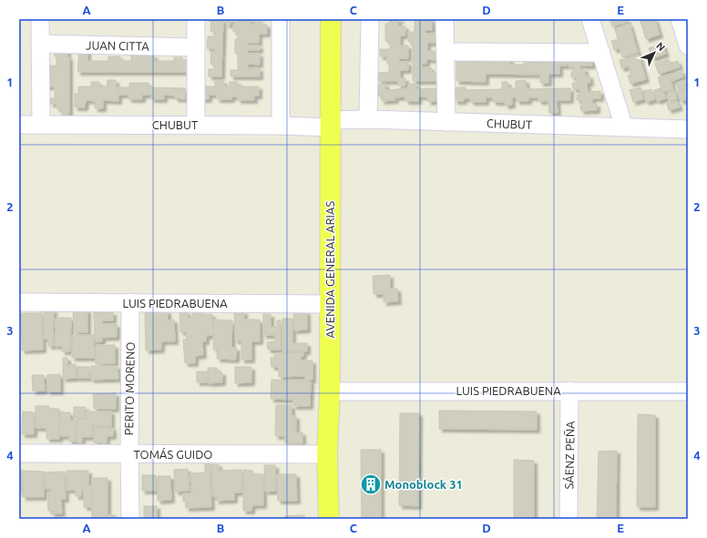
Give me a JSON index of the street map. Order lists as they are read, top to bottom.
{
  "streets": {
    "main road": ["AVENIDA GENERAL ARIAS"],
    "street": [
      "JUAN CITTA",
      "CHUBUT",
      "LUIS PIEDRABUENA",
      "PERITO MORENO",
      "TOMÁS GUIDO",
      "SÁENZ PEÑA"
    ]
  },
  "crossings": [
    ["CHUBUT", "AVENIDA GENERAL ARIAS"],
    ["AVENIDA GENERAL ARIAS", "LUIS PIEDRABUENA"],
    ["AVENIDA GENERAL ARIAS", "TOMÁS GUIDO"],
    ["LUIS PIEDRABUENA", "PERITO MORENO"],
    ["LUIS PIEDRABUENA", "SÁENZ PEÑA"],
    ["PERITO MORENO", "TOMÁS GUIDO"]
  ],
  "places": {
    "building": ["Monoblock 31"]
  },
  "north": "top right",
  "grid": {
    "columns": [
      "A",
      "B",
      "C",
      "D",
      "E"
    ],
    "rows": [
      "1",
      "2",
      "3",
      "4"
    ]
  }
}
